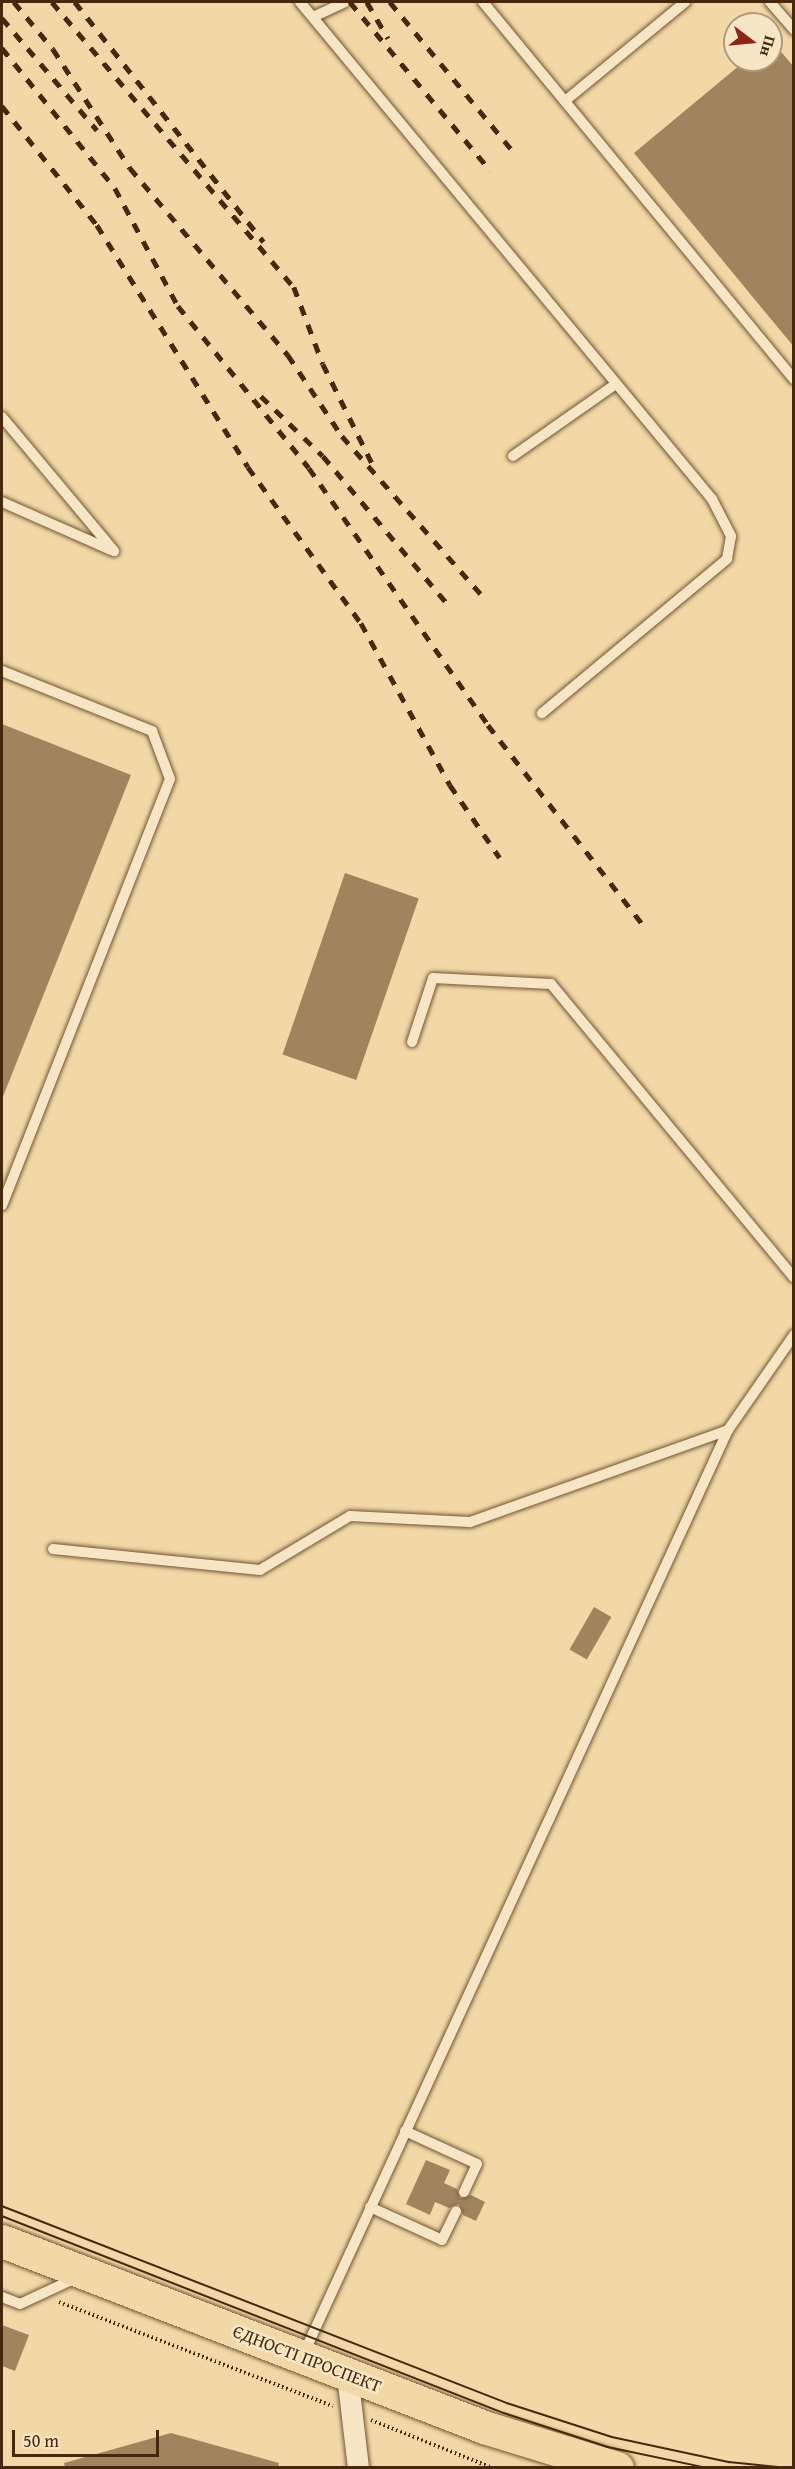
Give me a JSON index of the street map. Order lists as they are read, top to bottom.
{
  "streets": {
    "main road": ["ЄДНОСТІ ПРОСПЕКТ"]
  },
  "scale_bar": "50 m",
  "north": "right"
}
